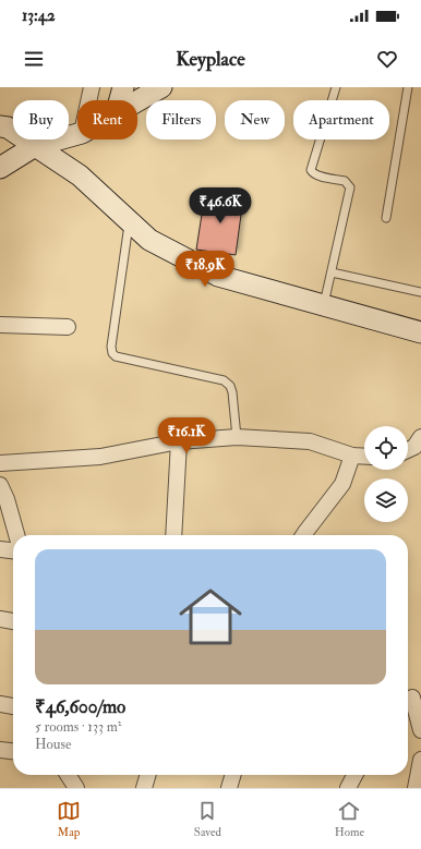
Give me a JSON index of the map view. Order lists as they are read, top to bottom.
{
  "page": {
    "status": "13:42",
    "header": "Keyplace",
    "chip": [
      "Buy",
      "Rent",
      "Filters",
      "New",
      "Apartment"
    ],
    "price": ["₹46.6K", "₹18.9K", "₹16.1K"],
    "list": [
      {
        "name": "₹46,600/mo",
        "note": "5 rooms · 133 m² · House"
      }
    ],
    "tabs": ["Map", "Saved", "Home"]
  }
}
